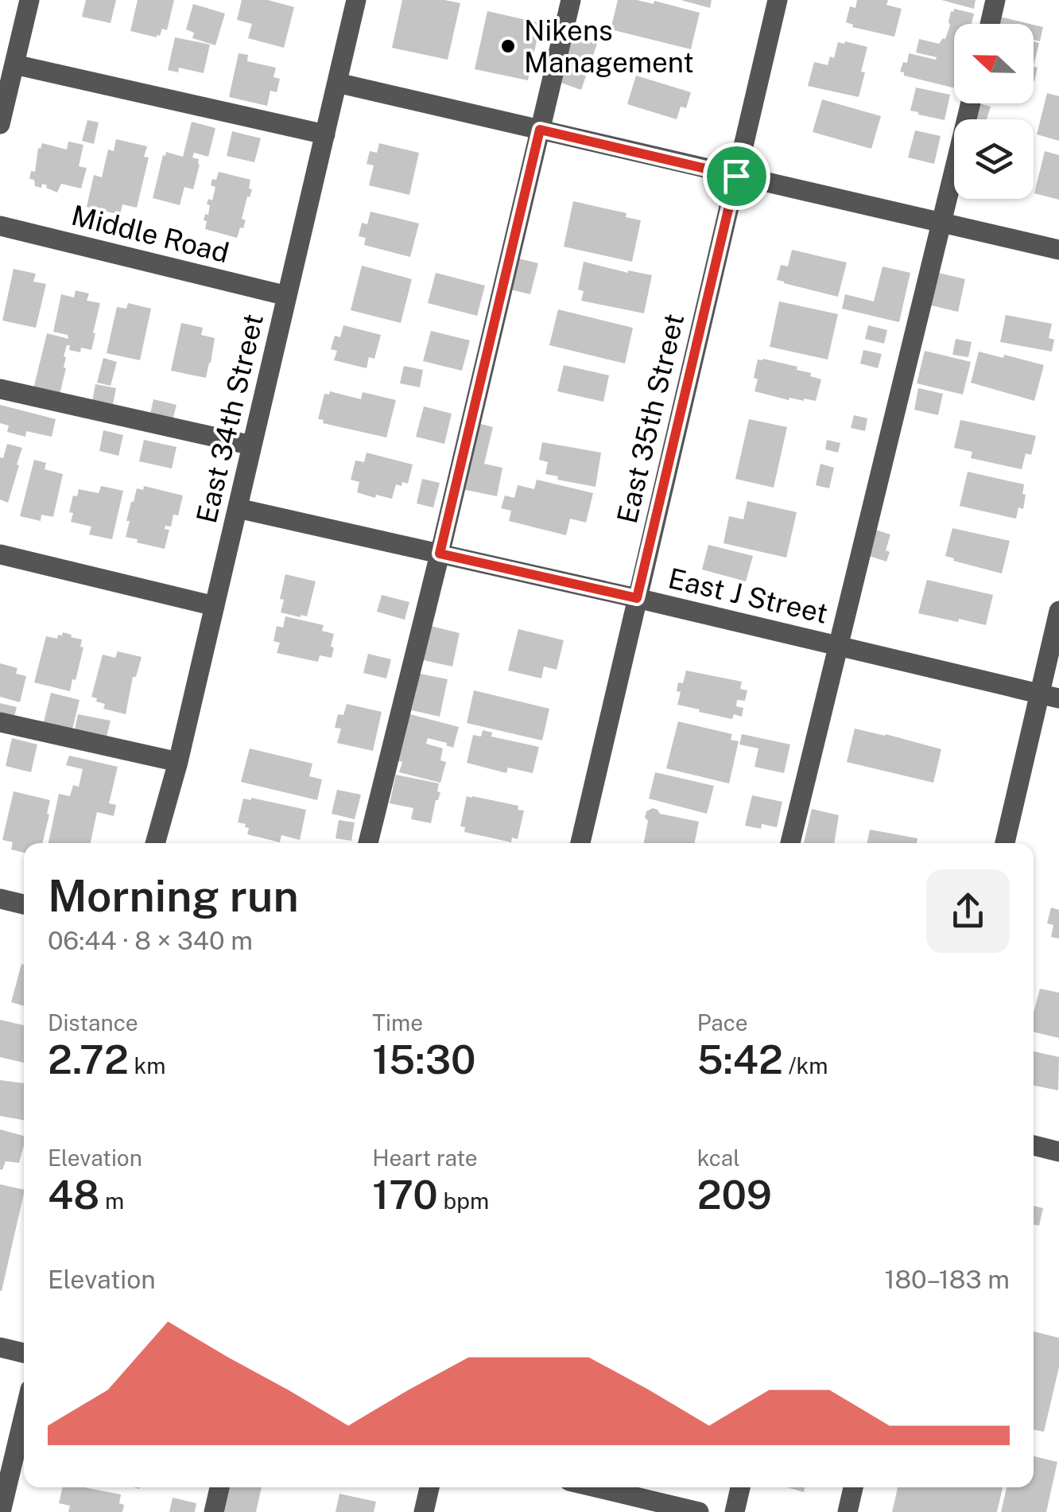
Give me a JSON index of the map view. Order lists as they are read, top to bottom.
{
  "streets": {
    "street": [
      "Middle Road",
      "East 34th Street",
      "East 35th Street",
      "East J Street"
    ]
  },
  "crossings": [
    ["Middle Road", "East 34th Street"],
    ["East 34th Street", "East J Street"],
    ["East 35th Street", "East J Street"]
  ],
  "places": ["Nikens Management"],
  "north": "left",
  "page": {
    "heading": ["Morning run", "06:44 · 8 × 340 m"],
    "stats": [
      ["Distance", "2.72 km"],
      ["Time", "15:30"],
      ["Pace", "5:42 /km"],
      ["Elevation", "48 m"],
      ["Heart rate", "170 bpm"],
      ["kcal", "209"]
    ],
    "chart": ["Elevation", "180–183 m"]
  }
}
